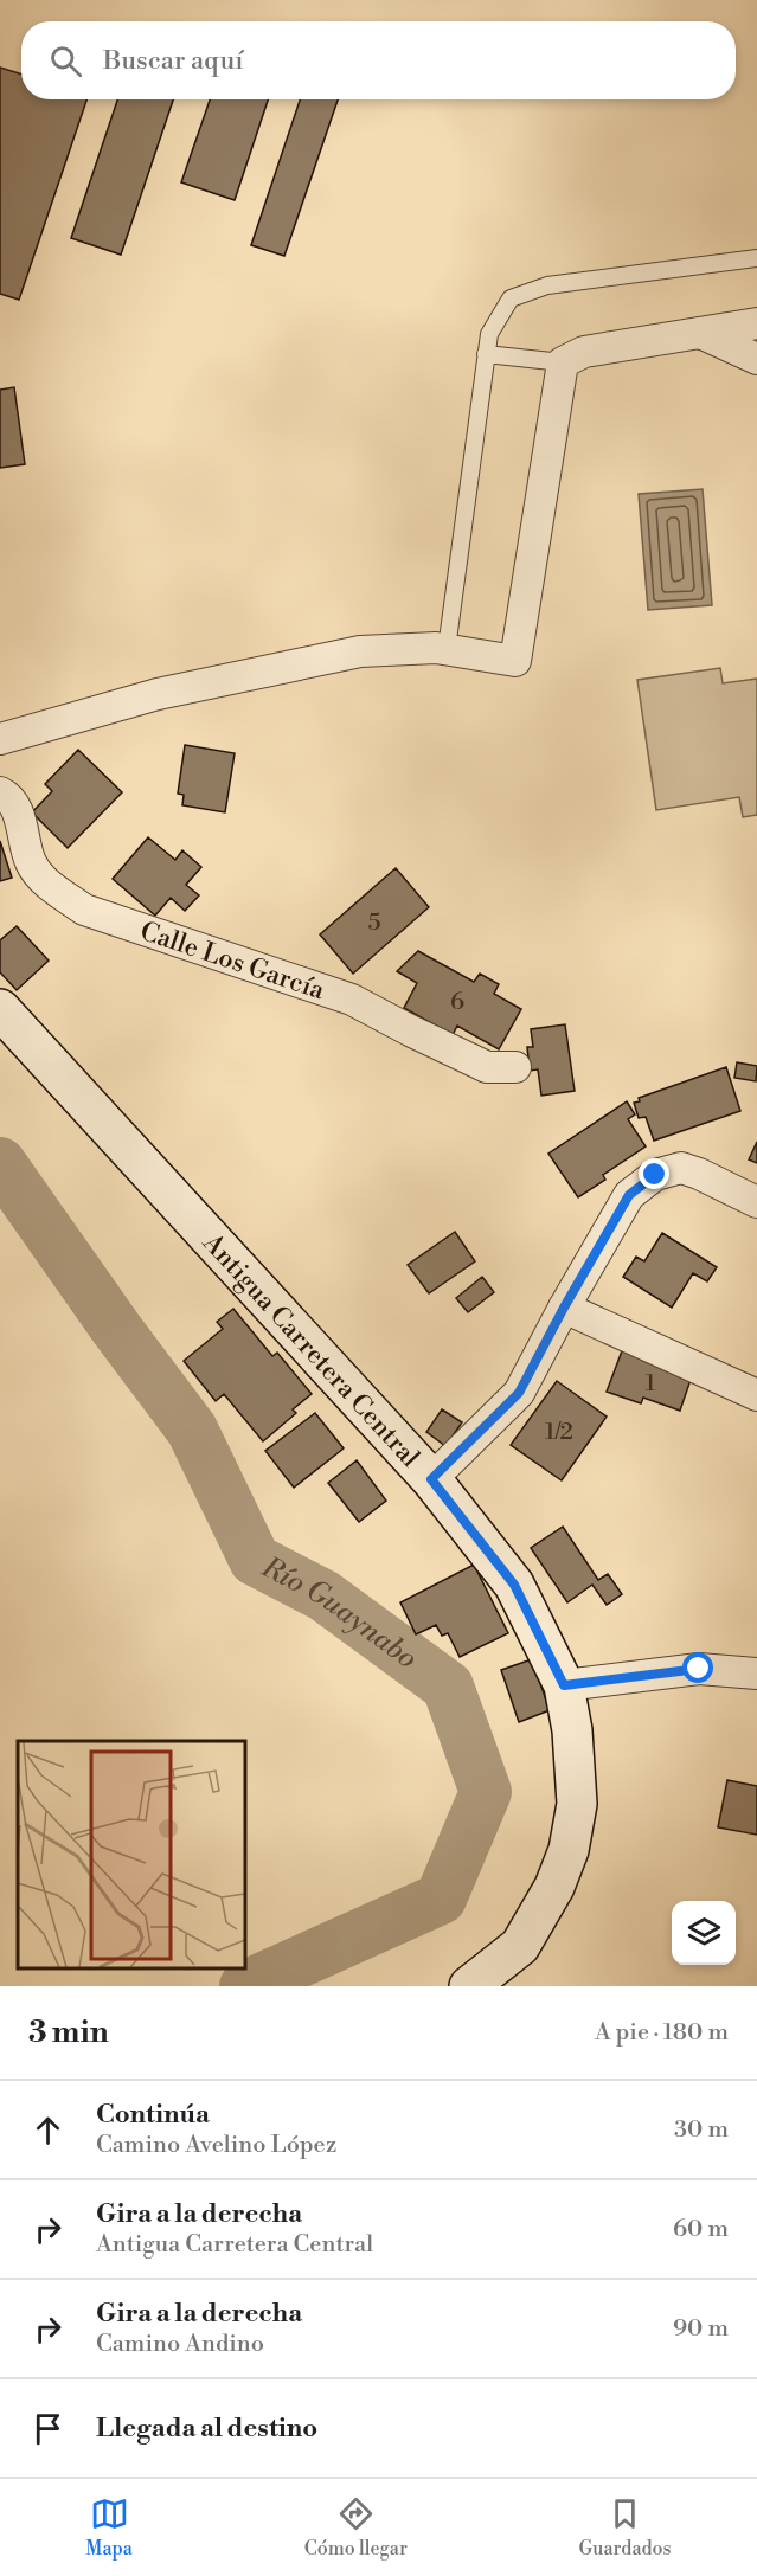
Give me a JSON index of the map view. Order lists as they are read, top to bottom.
{
  "streets": {
    "street": ["Calle Los García", "Antigua Carretera Central"]
  },
  "water": ["Río Guaynabo"],
  "house_numbers": [
    "5",
    "6",
    "1",
    "1/2"
  ],
  "page": {
    "search": "Buscar aquí",
    "heading": ["3 min", "A pie · 180 m"],
    "list": [
      ["Continúa", "Camino Avelino López", "30 m"],
      ["Gira a la derecha", "Antigua Carretera Central", "60 m"],
      ["Gira a la derecha", "Camino Andino", "90 m"],
      "Llegada al destino"
    ],
    "nav": ["Mapa", "Cómo llegar", "Guardados"]
  }
}
